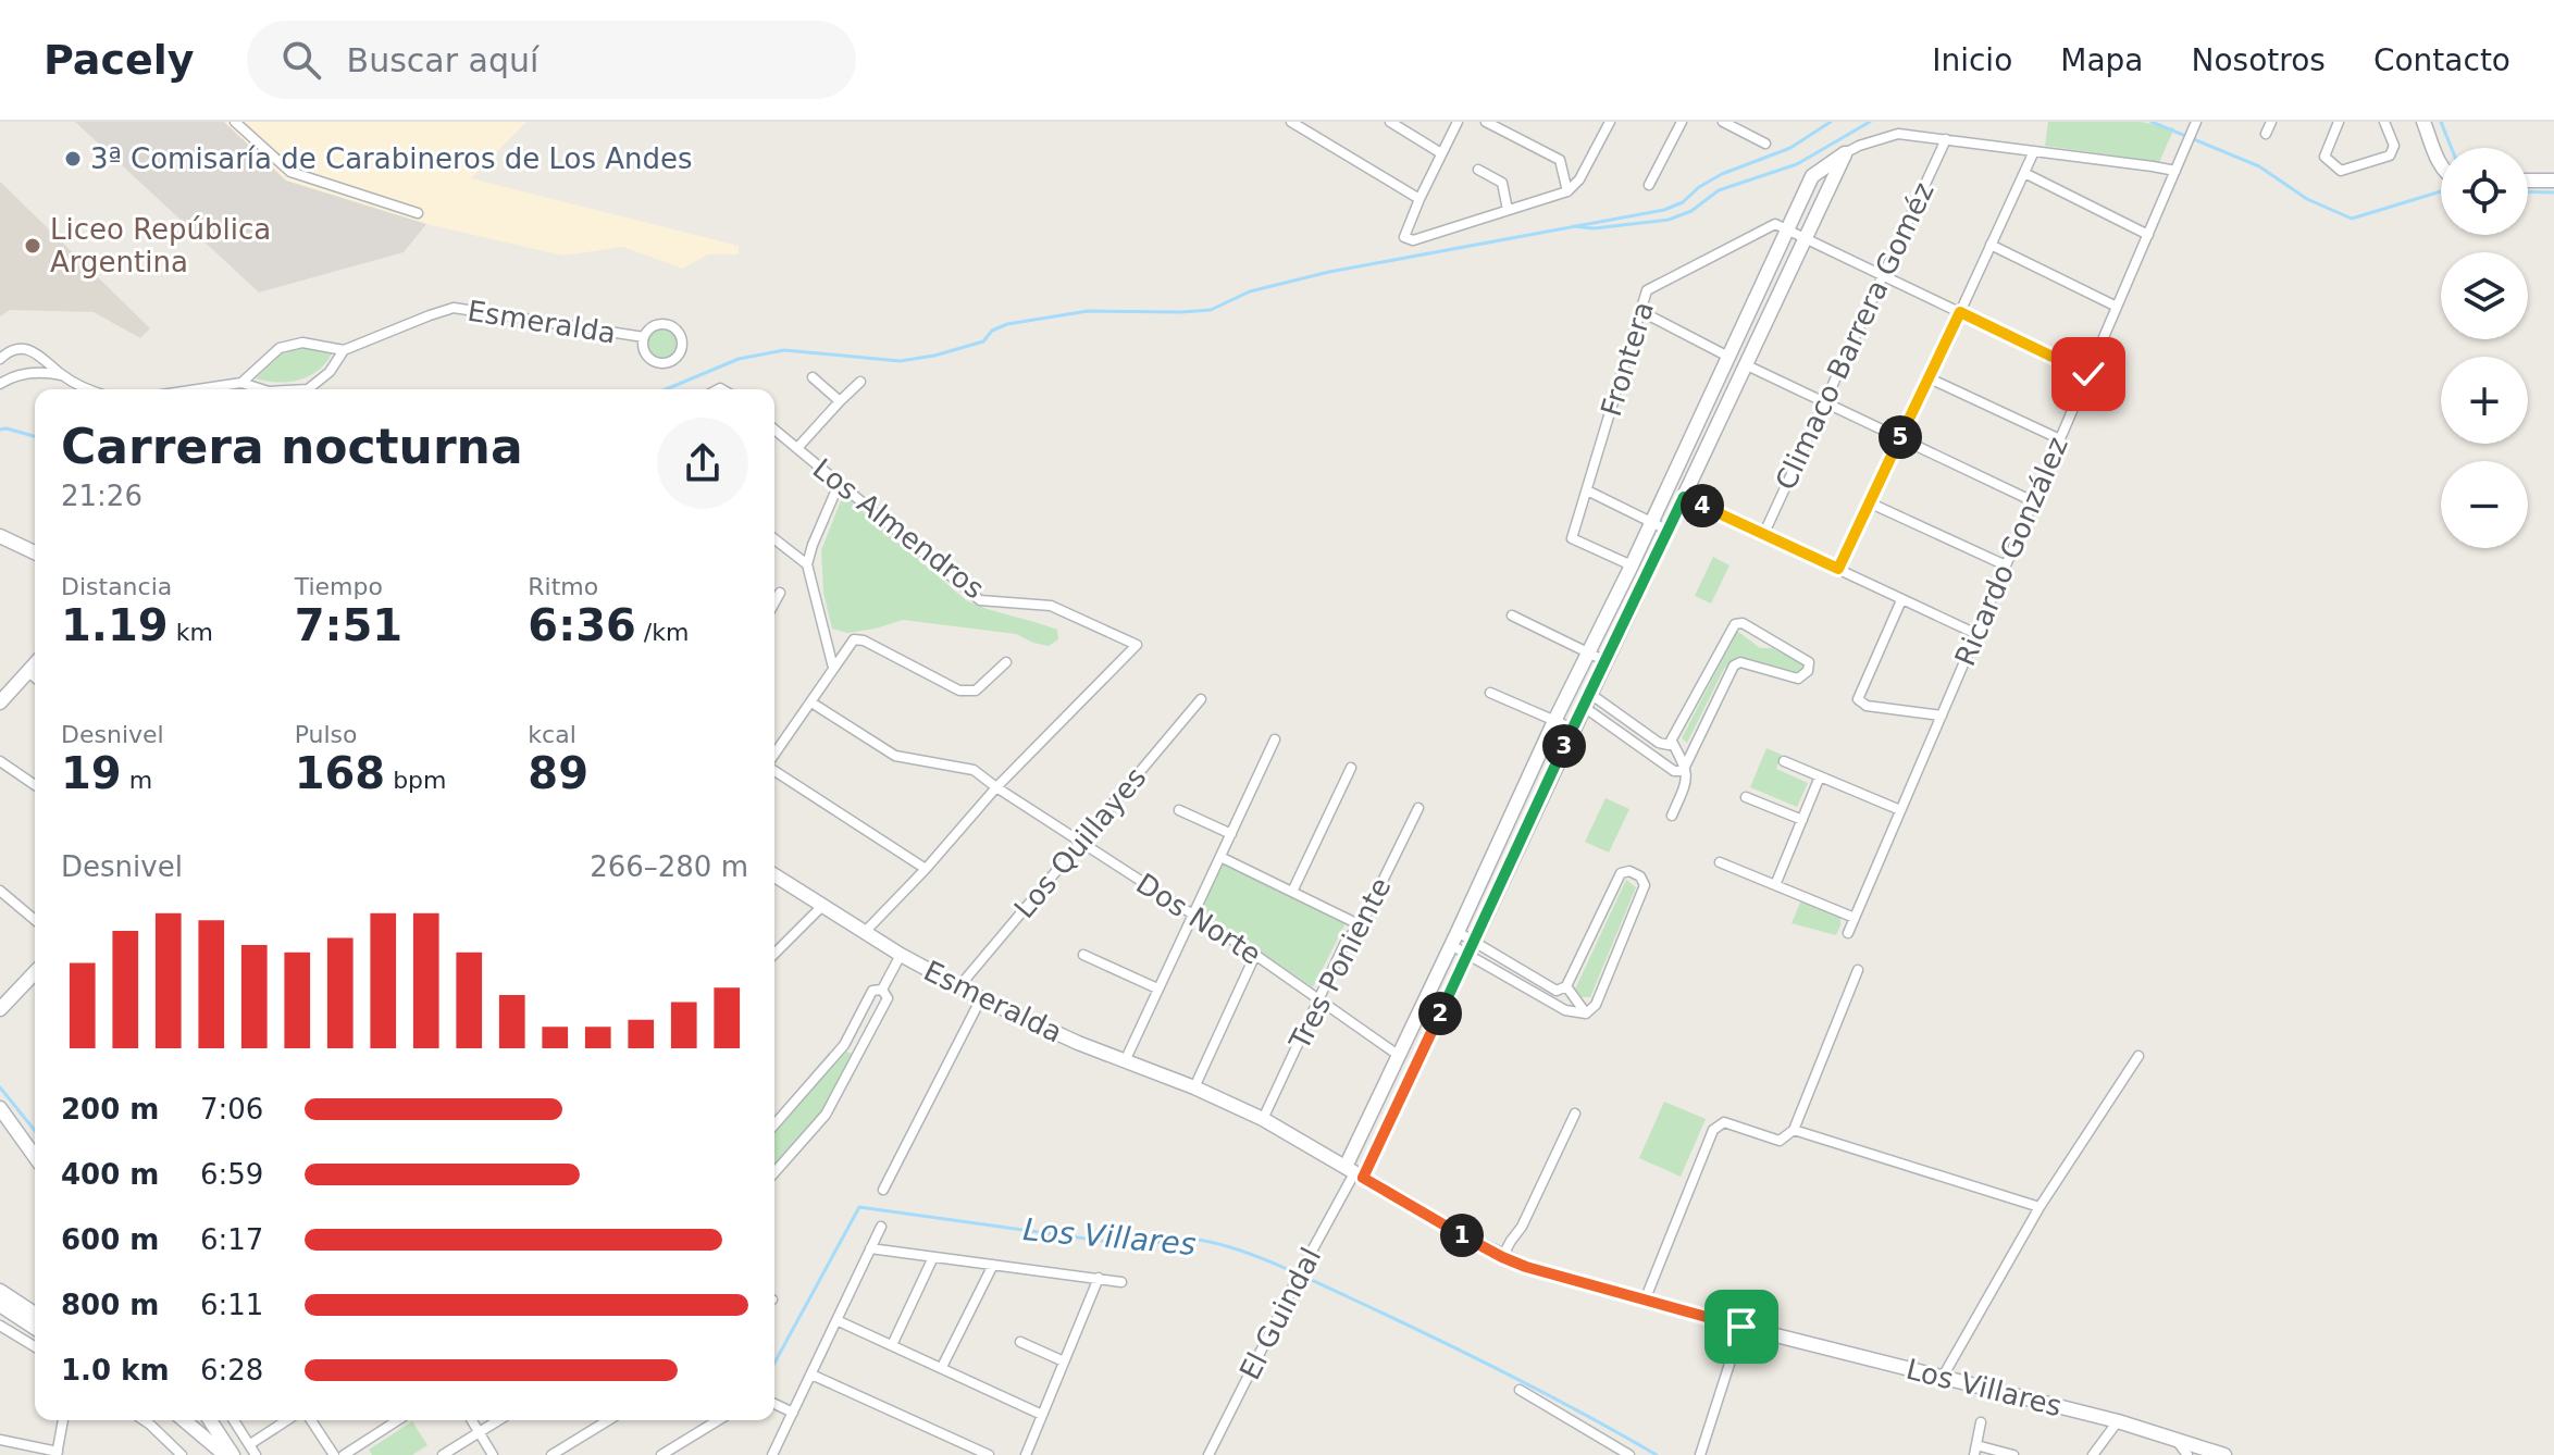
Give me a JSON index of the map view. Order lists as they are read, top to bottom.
{
  "streets": {
    "street": [
      "Esmeralda",
      "Climaco Barrera Goméz",
      "Frontera",
      "Los Almendros",
      "Ricardo González",
      "Los Quillayes",
      "Dos Norte",
      "Tres Poniente",
      "El Guindal",
      "Los Villares"
    ]
  },
  "crossings": [
    ["Esmeralda", "Los Quillayes"],
    ["Esmeralda", "Tres Poniente"],
    ["Esmeralda", "El Guindal"],
    ["Esmeralda", "Los Villares"],
    ["Los Almendros", "Dos Norte"],
    ["Los Quillayes", "Dos Norte"],
    ["Dos Norte", "Tres Poniente"],
    ["El Guindal", "Los Villares"]
  ],
  "water": ["Los Villares"],
  "places": ["3ª Comisaría de Carabineros de Los Andes", "Liceo República Argentina"],
  "page": {
    "header": "Pacely",
    "search": "Buscar aquí",
    "nav": [
      "Inicio",
      "Mapa",
      "Nosotros",
      "Contacto"
    ],
    "map_buttons": ["+", "−"],
    "heading": ["Carrera nocturna", "21:26"],
    "pins": [
      "5",
      "4",
      "3",
      "2",
      "1"
    ],
    "stats": [
      ["Distancia", "1.19 km"],
      ["Tiempo", "7:51"],
      ["Ritmo", "6:36 /km"],
      ["Desnivel", "19 m"],
      ["Pulso", "168 bpm"],
      ["kcal", "89"]
    ],
    "chart": ["Desnivel", "266–280 m"],
    "list": [
      {
        "name": "200 m",
        "note": "7:06"
      },
      {
        "name": "400 m",
        "note": "6:59"
      },
      {
        "name": "600 m",
        "note": "6:17"
      },
      {
        "name": "800 m",
        "note": "6:11"
      },
      {
        "name": "1.0 km",
        "note": "6:28"
      }
    ]
  }
}
